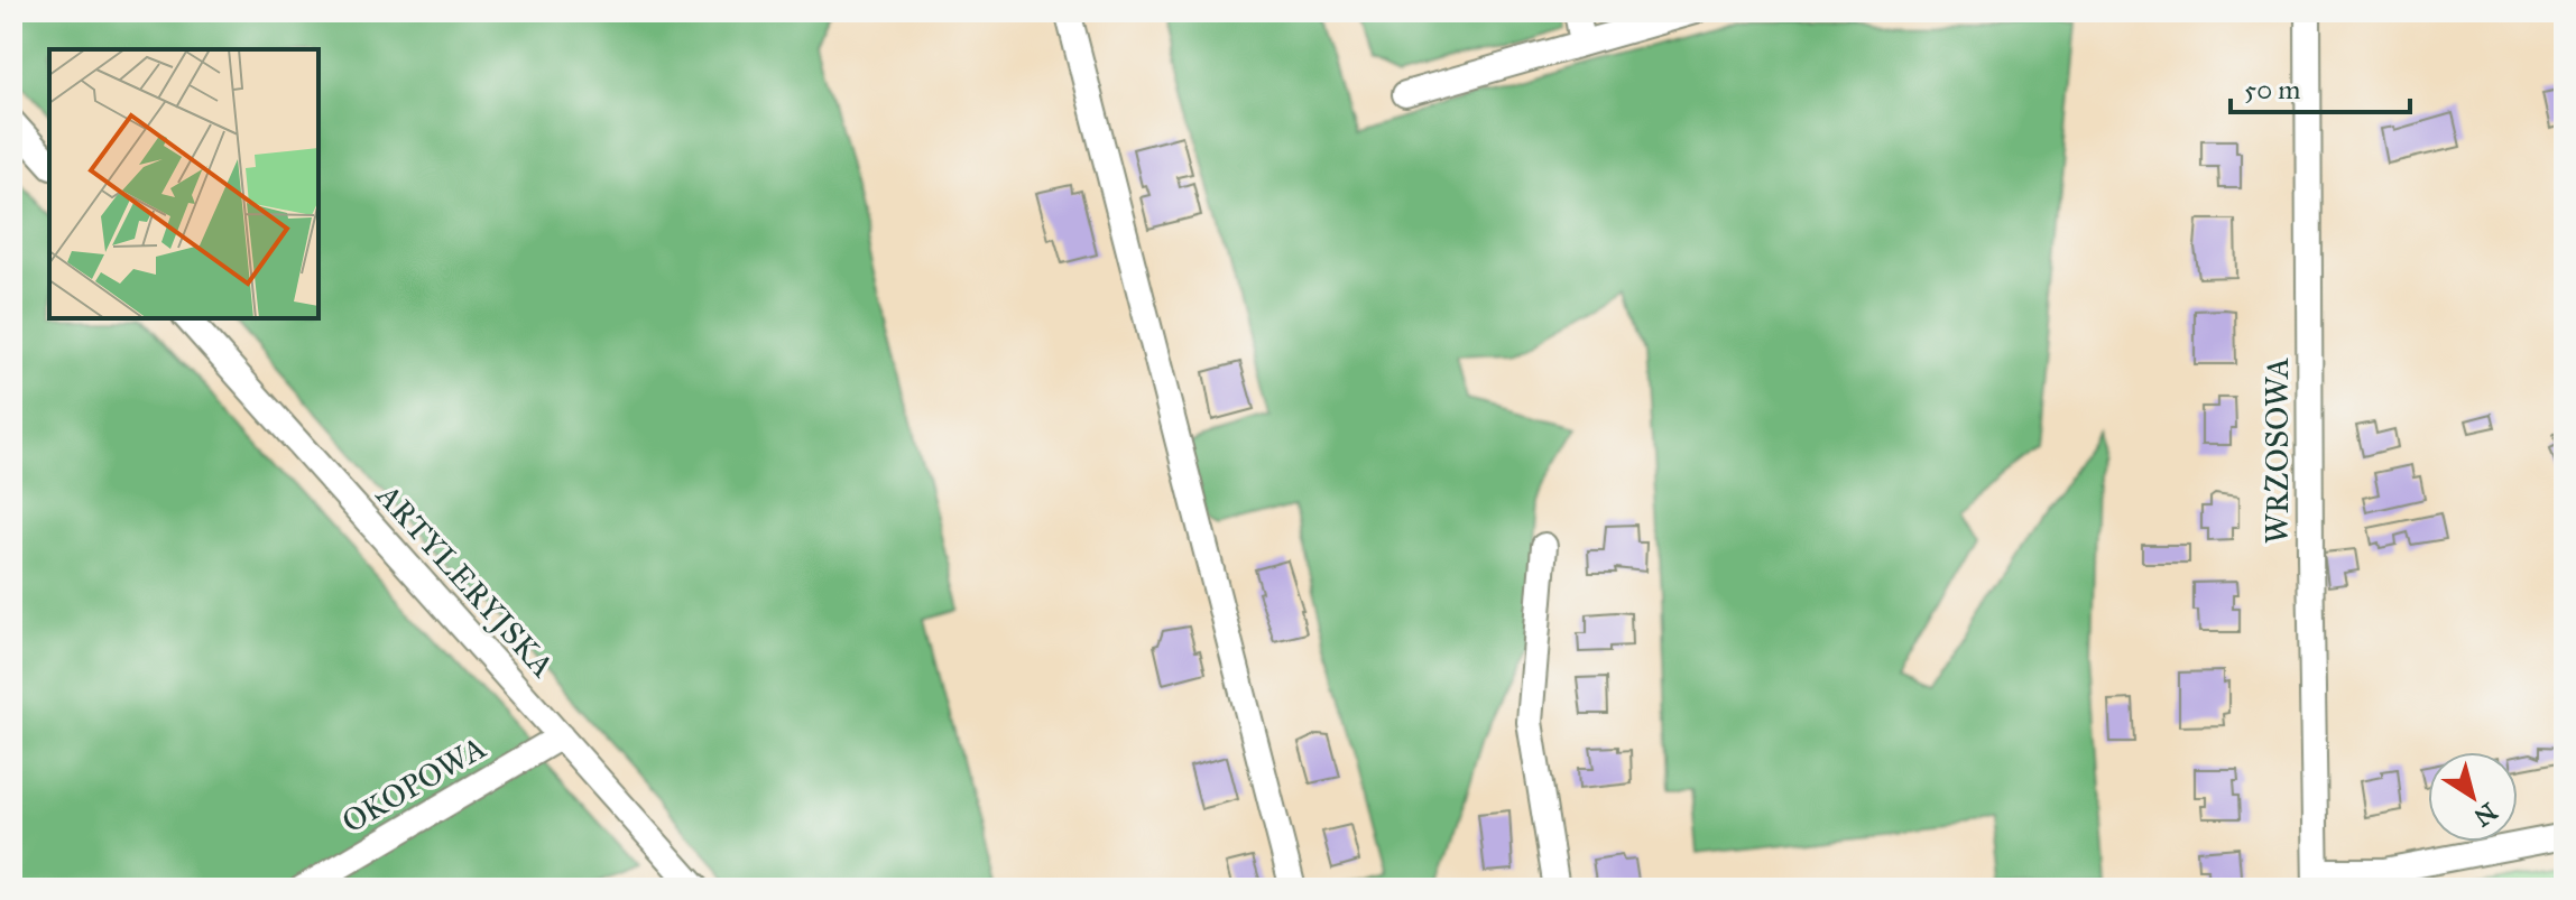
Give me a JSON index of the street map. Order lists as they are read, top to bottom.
{
  "streets": {
    "street": ["WRZOSOWA", "ARTYLERYJSKA", "OKOPOWA"]
  },
  "crossings": [
    ["ARTYLERYJSKA", "OKOPOWA"]
  ],
  "scale_bar": "50 m",
  "north": "bottom right"
}
